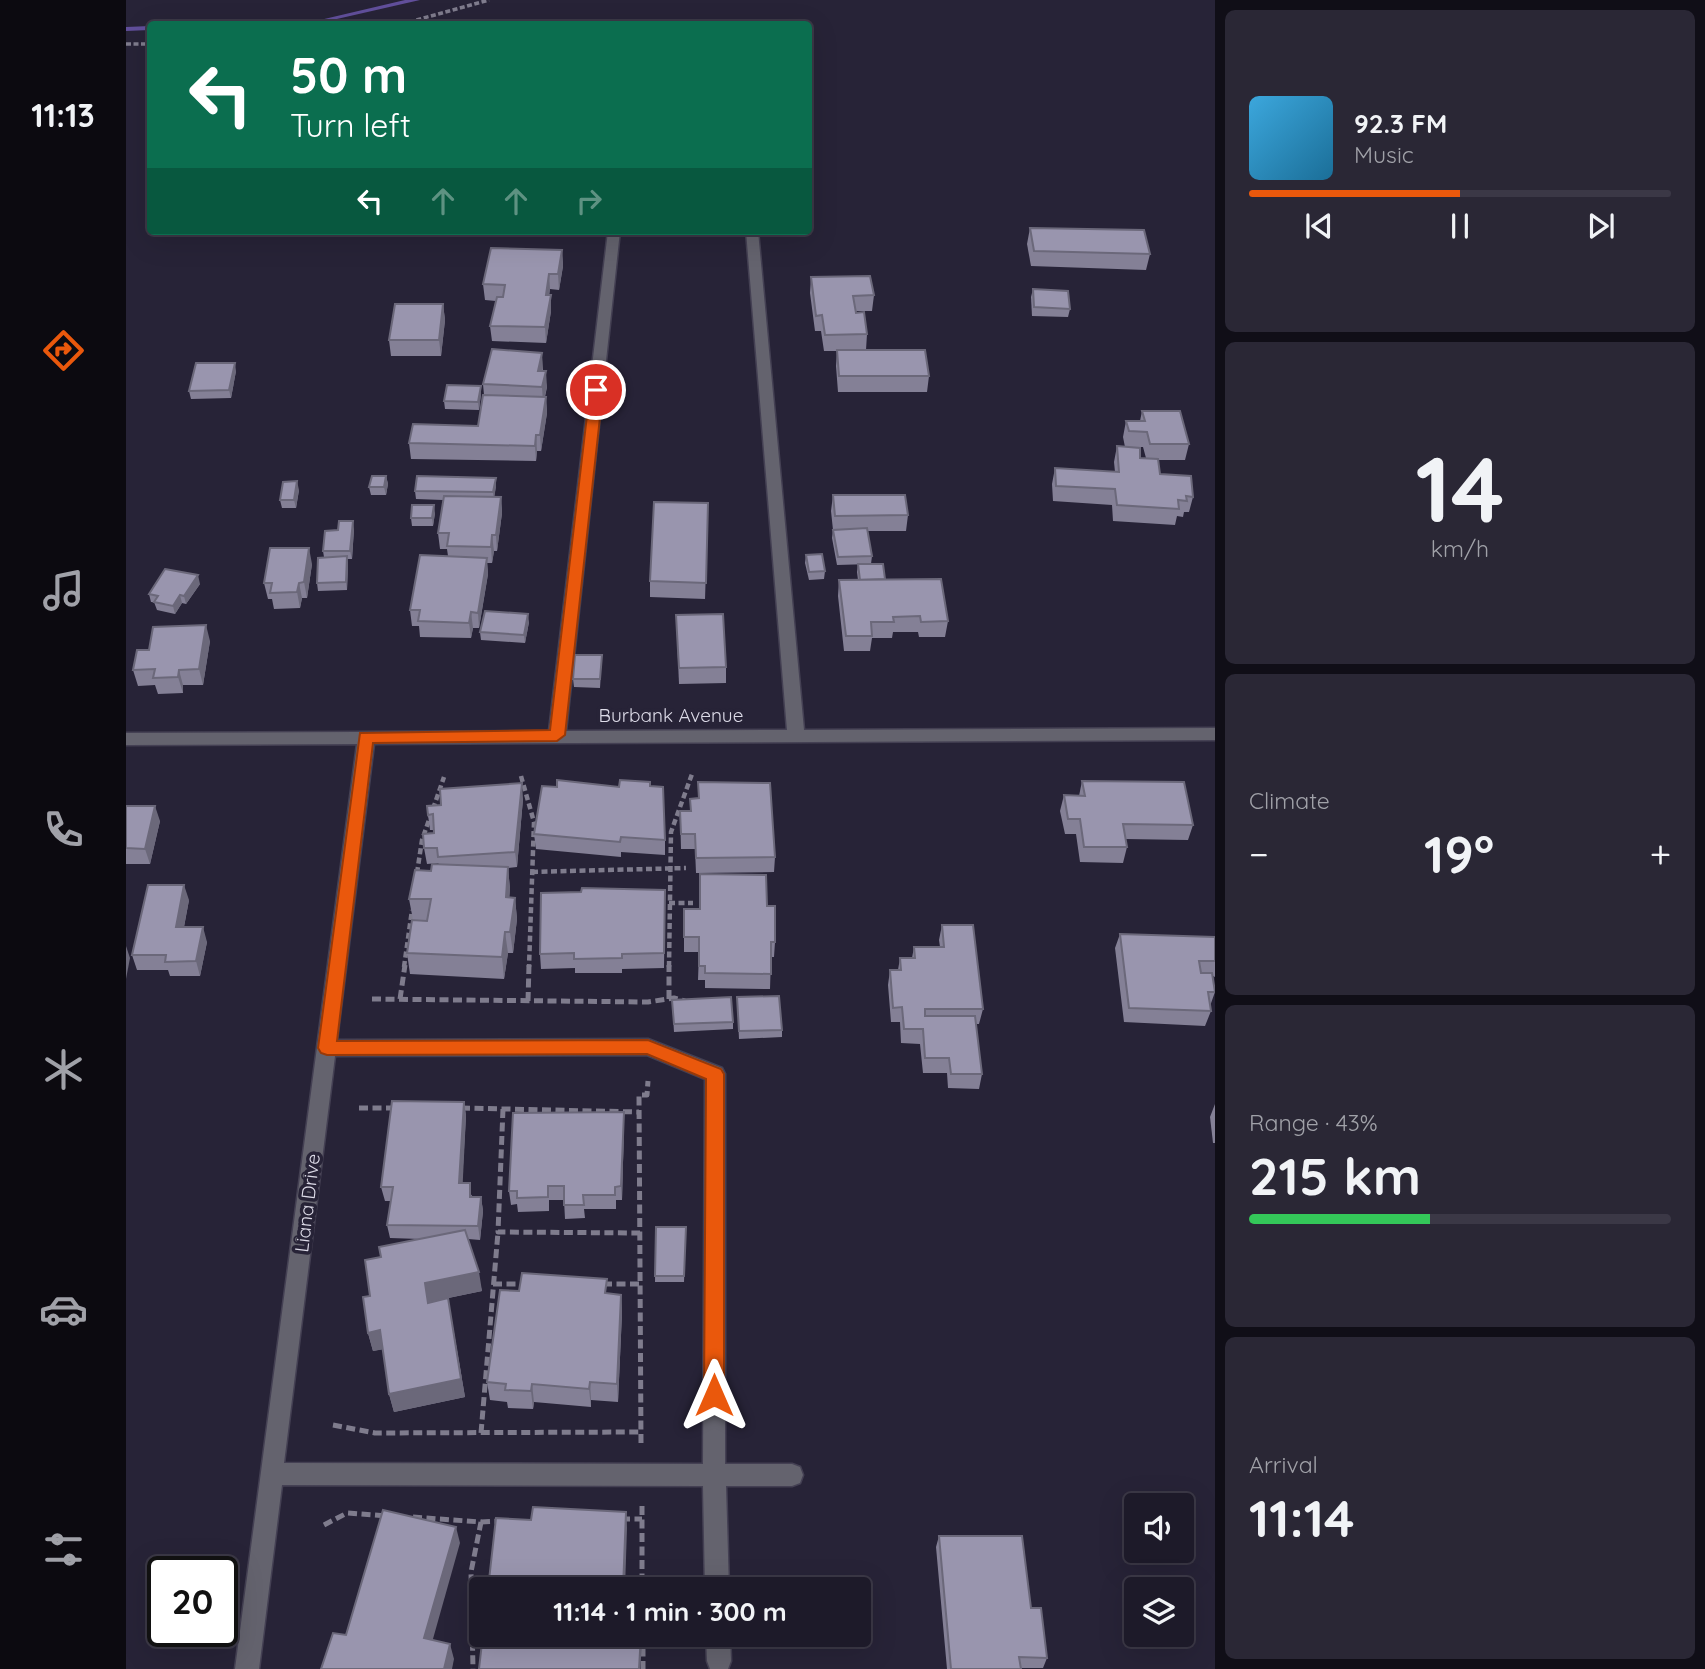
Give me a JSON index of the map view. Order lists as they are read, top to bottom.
{
  "streets": {
    "street": ["Burbank Avenue", "Liana Drive"]
  },
  "crossings": [
    ["Burbank Avenue", "Liana Drive"]
  ],
  "page": {
    "tabs": "11:13",
    "turn": ["50 m", "Turn left"],
    "song": ["92.3 FM", "Music"],
    "tile": [
      ["14", "km/h"],
      "Climate",
      ["Range · 43%", "215 km"],
      ["Arrival", "11:14"]
    ],
    "heat": ["−", "19°", "+"],
    "limit": "20",
    "trip": "11:14 · 1 min · 300 m"
  }
}
